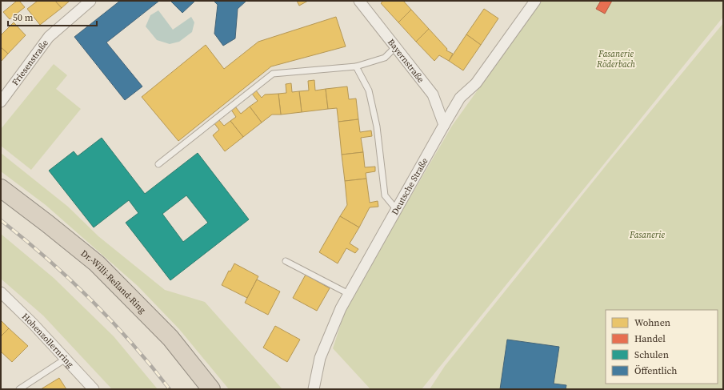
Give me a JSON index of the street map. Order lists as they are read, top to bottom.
{
  "streets": {
    "highway": ["Dr.-Willi-Reiland-Ring"],
    "street": [
      "Bayernstraße",
      "Friesenstraße",
      "Deutsche Straße",
      "Hohenzollernring"
    ]
  },
  "crossings": [
    ["Bayernstraße", "Deutsche Straße"]
  ],
  "parks": ["Fasanerie Röderbach", "Fasanerie"],
  "legend": [
    "Wohnen",
    "Handel",
    "Schulen",
    "Öffentlich"
  ],
  "scale_bar": "50 m"
}
